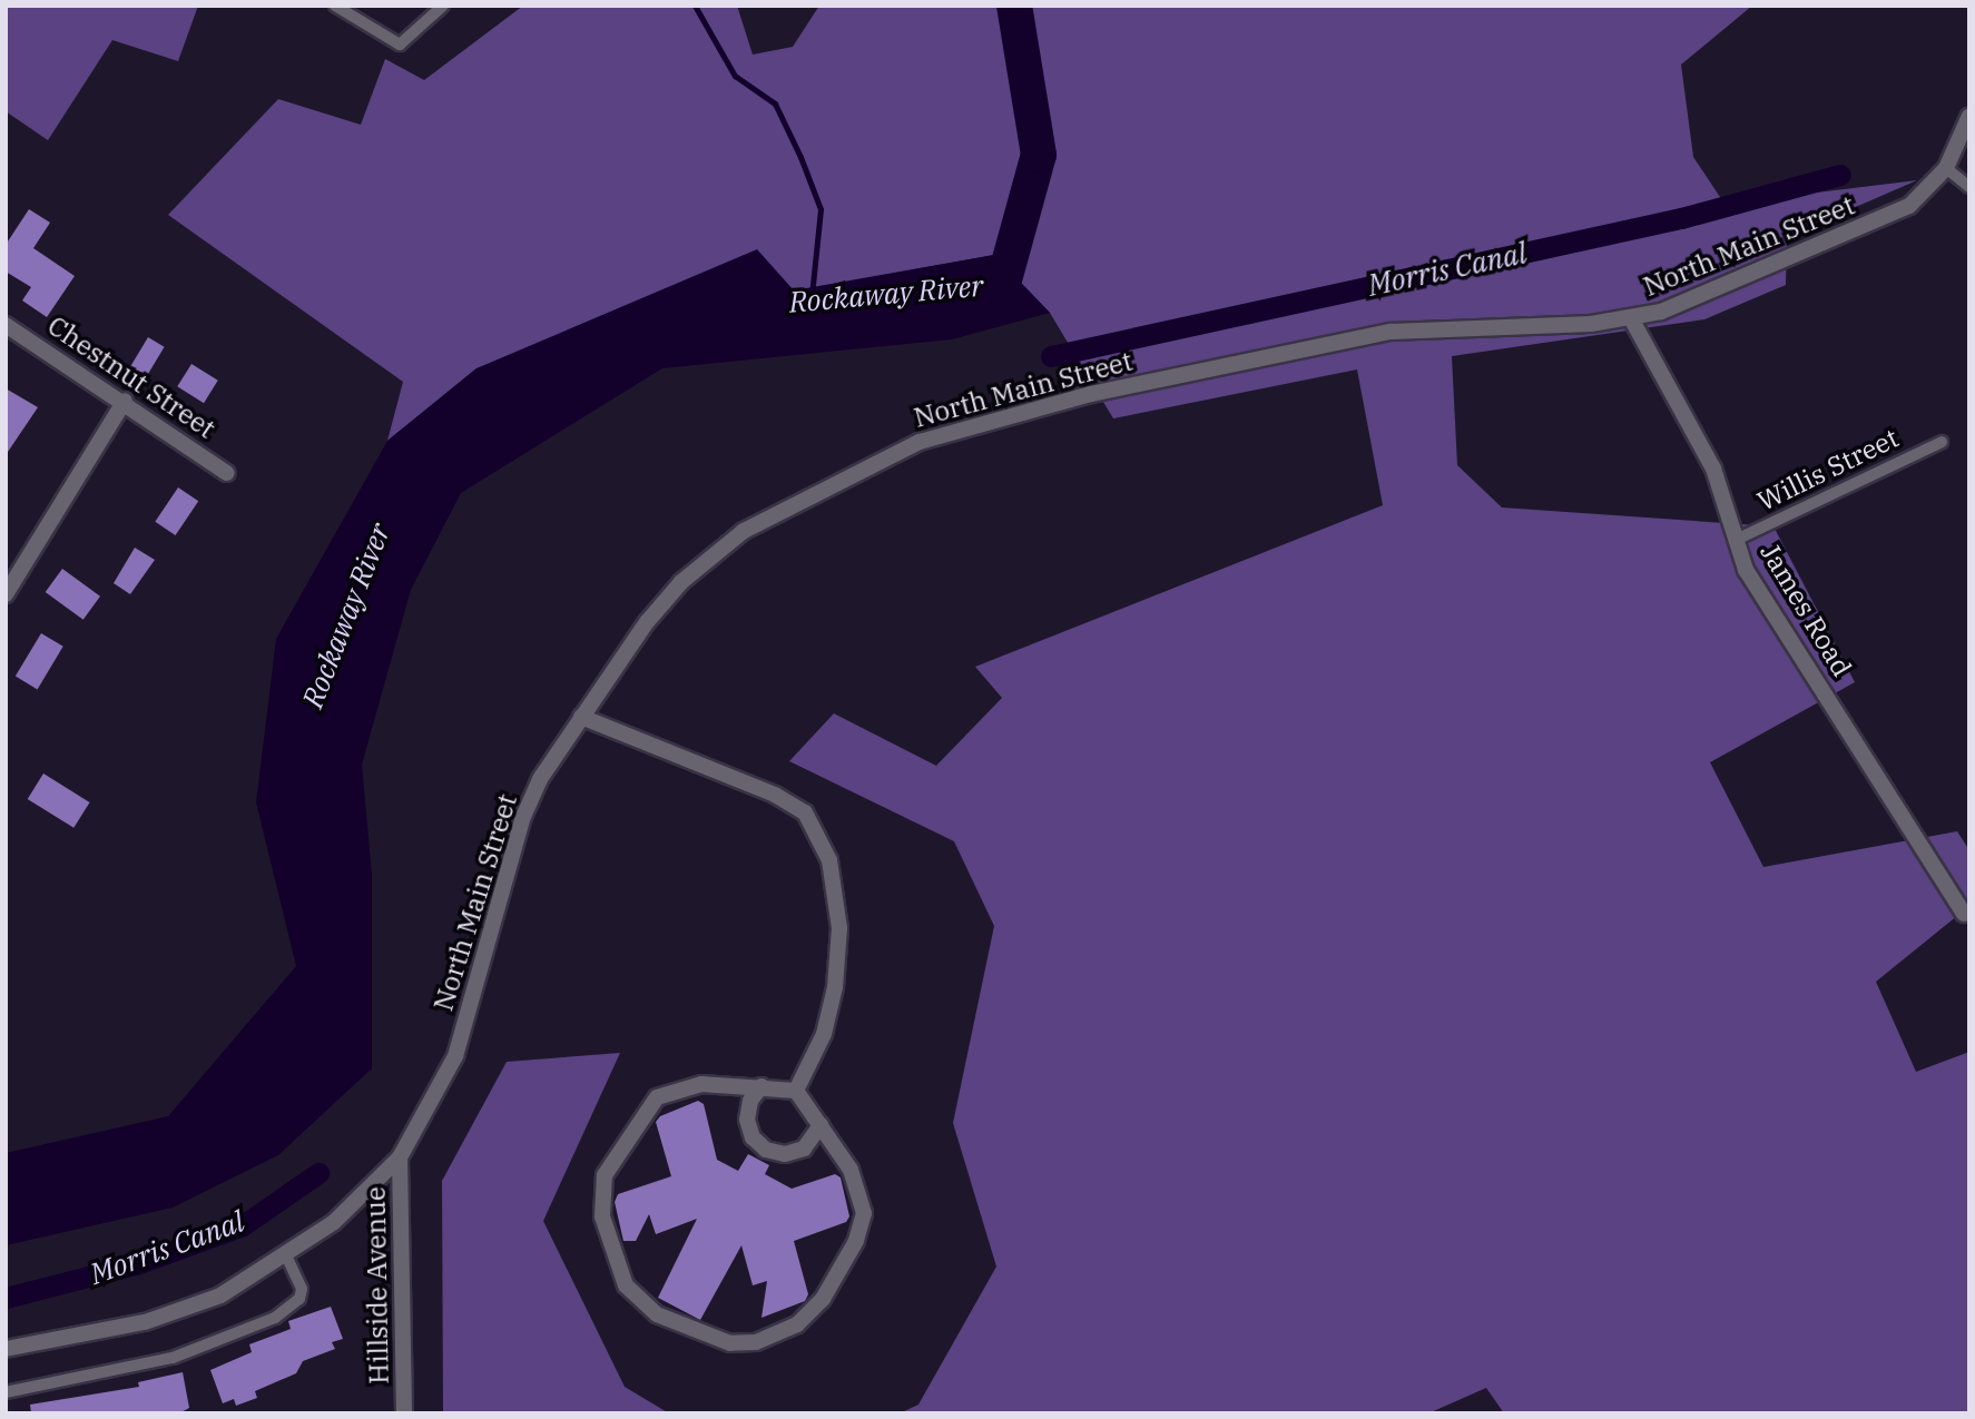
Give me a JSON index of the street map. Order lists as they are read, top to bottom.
{
  "streets": {
    "street": [
      "North Main Street",
      "Chestnut Street",
      "James Road",
      "Hillside Avenue"
    ],
    "lane": ["Willis Street"]
  },
  "crossings": [
    ["North Main Street", "James Road"],
    ["North Main Street", "Hillside Avenue"],
    ["Willis Street", "James Road"]
  ],
  "water": ["Morris Canal", "Rockaway River"]
}
